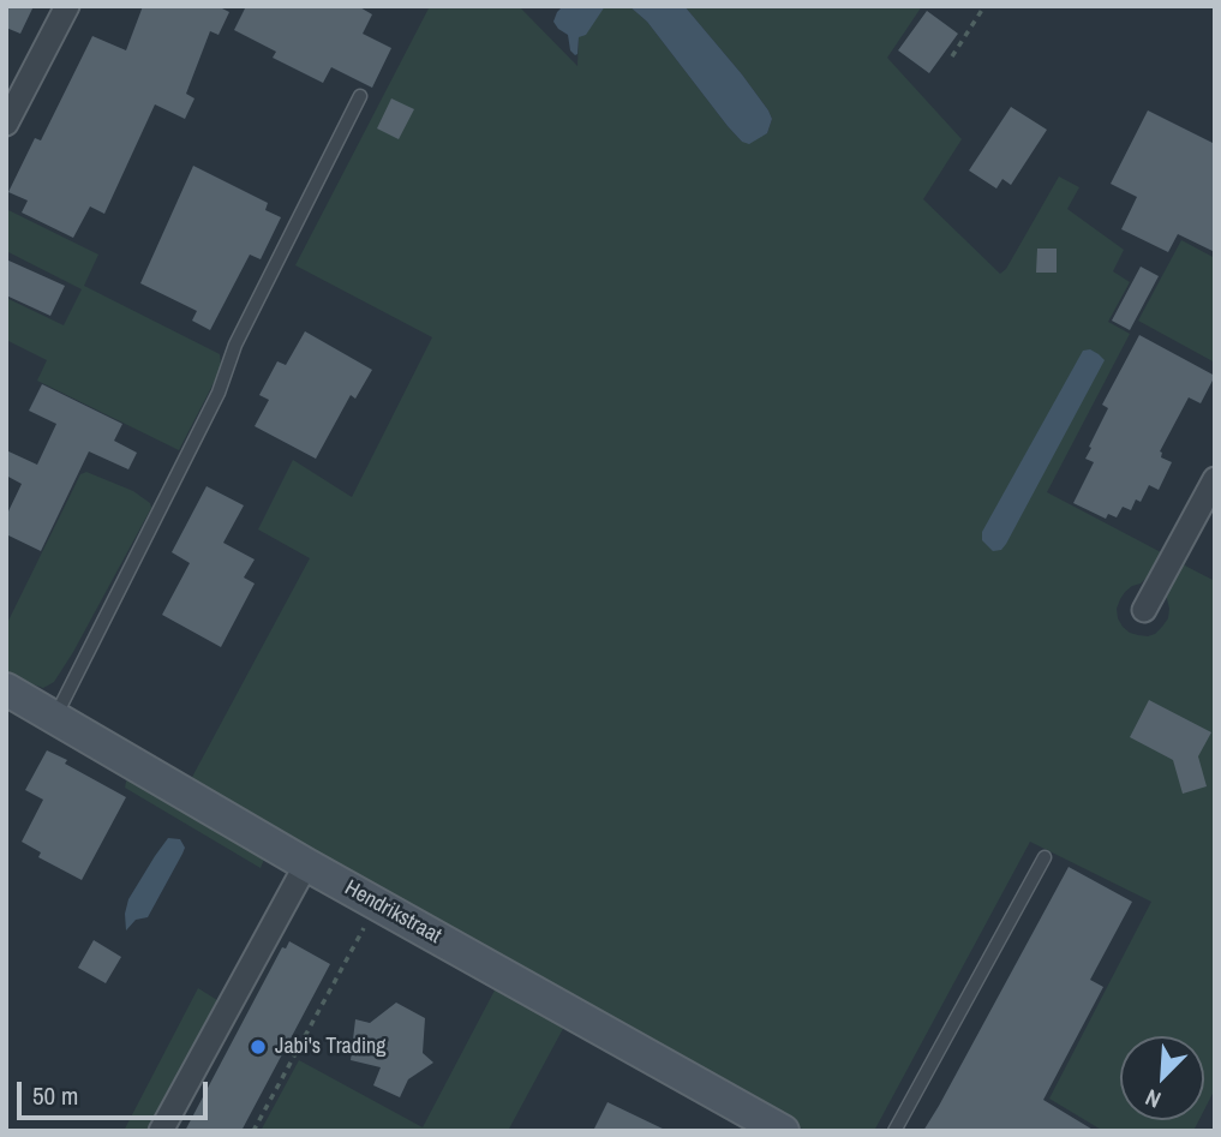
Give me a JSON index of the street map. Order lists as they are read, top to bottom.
{
  "streets": {
    "street": ["Hendrikstraat"]
  },
  "places": ["Jabi's Trading"],
  "scale_bar": "50 m",
  "north": "bottom left"
}
